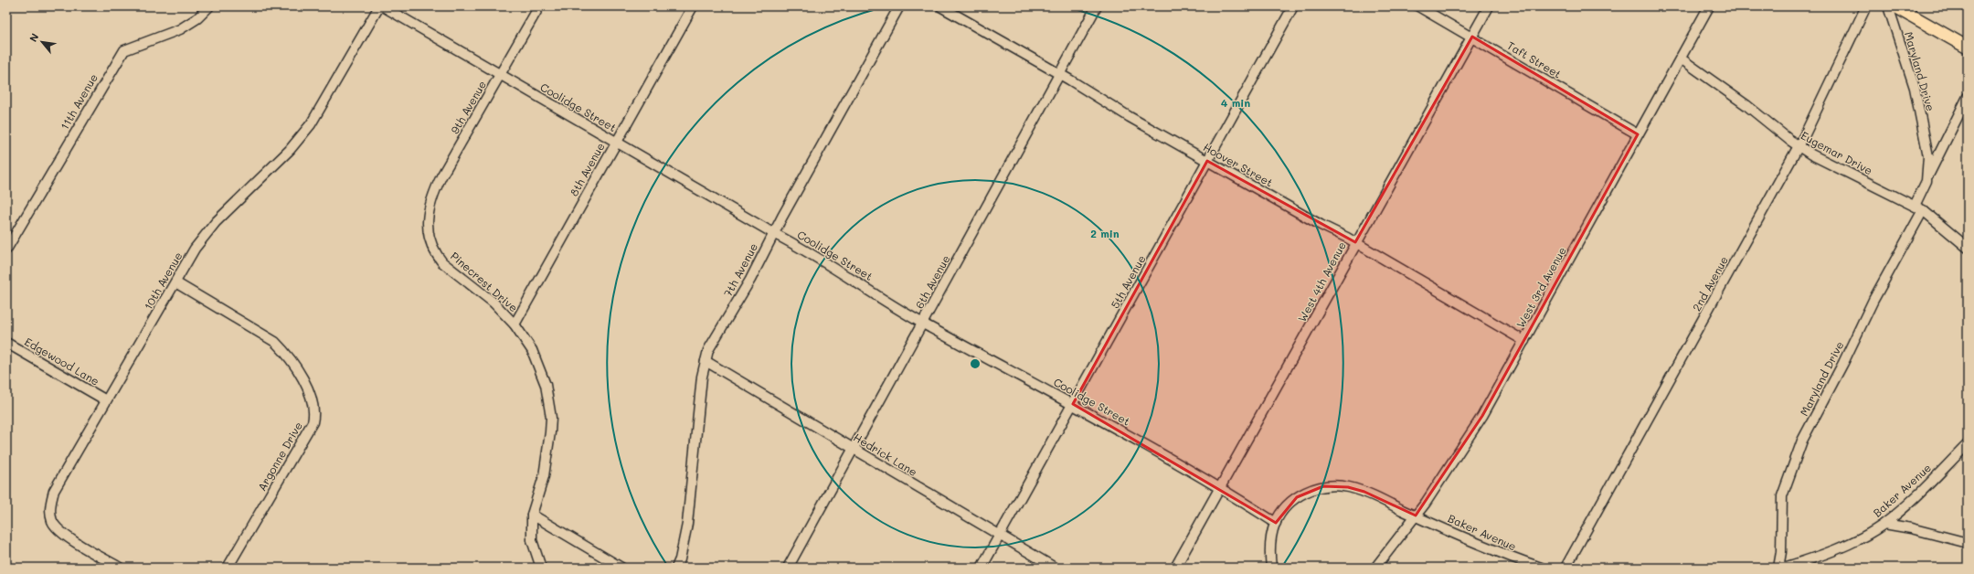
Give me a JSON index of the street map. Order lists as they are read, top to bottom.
{
  "streets": {
    "street": [
      "Taft Street",
      "Maryland Drive",
      "11th Avenue",
      "9th Avenue",
      "Coolidge Street",
      "Eugemar Drive",
      "Hoover Street",
      "8th Avenue",
      "7th Avenue",
      "10th Avenue",
      "Pinecrest Drive",
      "6th Avenue",
      "5th Avenue",
      "West 4th Avenue",
      "2nd Avenue",
      "West 3rd Avenue",
      "Edgewood Lane",
      "Hedrick Lane",
      "Argonne Drive",
      "Baker Avenue"
    ]
  },
  "crossings": [
    ["Taft Street", "West 4th Avenue"],
    ["Taft Street", "West 3rd Avenue"],
    ["Maryland Drive", "Eugemar Drive"],
    ["9th Avenue", "Coolidge Street"],
    ["9th Avenue", "Pinecrest Drive"],
    ["Coolidge Street", "8th Avenue"],
    ["Coolidge Street", "7th Avenue"],
    ["Coolidge Street", "6th Avenue"],
    ["Coolidge Street", "5th Avenue"],
    ["Coolidge Street", "West 4th Avenue"],
    ["Coolidge Street", "Baker Avenue"],
    ["Eugemar Drive", "2nd Avenue"],
    ["Eugemar Drive", "West 3rd Avenue"],
    ["Hoover Street", "6th Avenue"],
    ["Hoover Street", "5th Avenue"],
    ["Hoover Street", "West 4th Avenue"],
    ["Hoover Street", "West 3rd Avenue"],
    ["8th Avenue", "Pinecrest Drive"],
    ["7th Avenue", "Hedrick Lane"],
    ["10th Avenue", "Edgewood Lane"],
    ["10th Avenue", "Argonne Drive"],
    ["6th Avenue", "Hedrick Lane"],
    ["5th Avenue", "Hedrick Lane"],
    ["West 3rd Avenue", "Baker Avenue"]
  ],
  "north": "top left",
  "rings": ["4 min", "2 min"]
}
